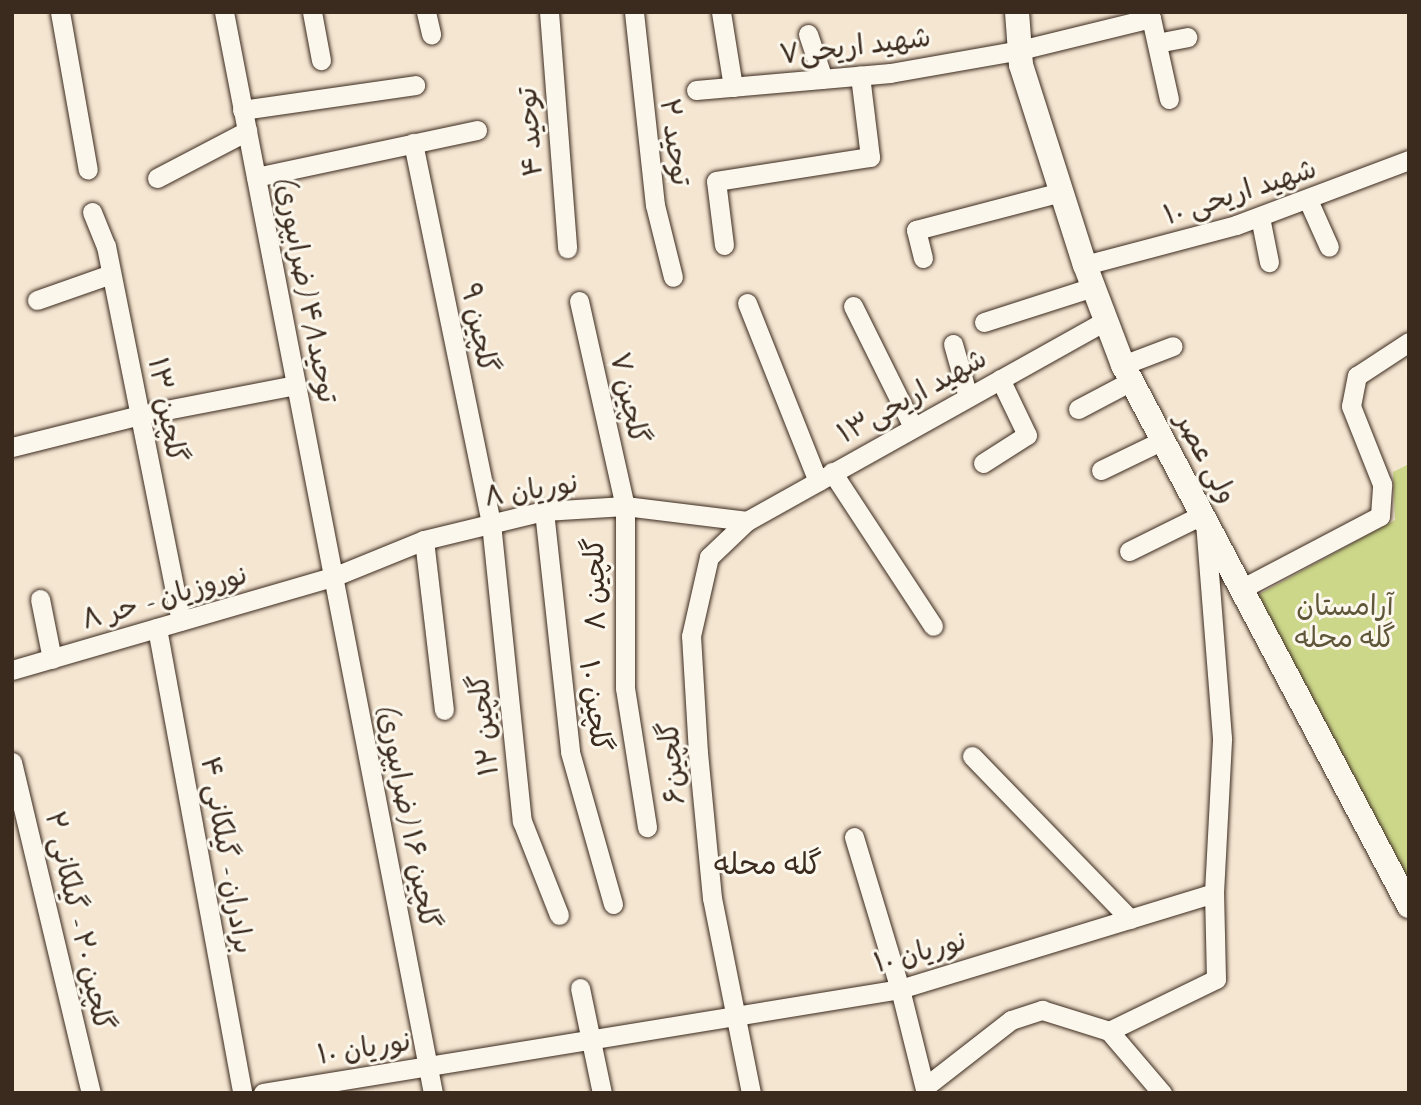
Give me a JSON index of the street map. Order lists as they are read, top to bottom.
{
  "streets": {
    "main road": ["ولی عصر"],
    "street": [
      "شهید اریحی۷",
      "توحید ۴",
      "توحید ۲",
      "شهید اریحی ۱۰",
      "توحید۴/۱ (ضرابپوری)",
      "گلچین ۹",
      "شهید اریحی۱۳",
      "گلچین ۷",
      "گلچین ۱۳",
      "نوریان ۸",
      "گلچین ۸",
      "نوروزیان - حر ۸",
      "گلچین ۱۰",
      "گلچین ۱۲",
      "گلچین۶",
      "گلچین ۱۶ (ضرابپوری)",
      "برادران - گیلکانی ۴",
      "گلچین ۲۰ - گیلکانی ۲",
      "نوریان ۱۰"
    ]
  },
  "crossings": [
    ["شهید اریحی۷", "ولی عصر"],
    ["شهید اریحی ۱۰", "ولی عصر"],
    ["توحید۴/۱ (ضرابپوری)", "نوریان ۸"],
    ["توحید۴/۱ (ضرابپوری)", "نوروزیان - حر ۸"],
    ["توحید۴/۱ (ضرابپوری)", "گلچین ۱۶ (ضرابپوری)"],
    ["گلچین ۹", "نوریان ۸"],
    ["گلچین ۹", "گلچین ۱۲"],
    ["شهید اریحی۱۳", "ولی عصر"],
    ["شهید اریحی۱۳", "نوریان ۸"],
    ["شهید اریحی۱۳", "گلچین۶"],
    ["گلچین ۷", "نوریان ۸"],
    ["گلچین ۷", "گلچین ۸"],
    ["گلچین ۱۳", "نوروزیان - حر ۸"],
    ["نوریان ۸", "گلچین ۸"],
    ["نوریان ۸", "نوروزیان - حر ۸"],
    ["نوریان ۸", "گلچین ۱۰"],
    ["نوریان ۸", "گلچین ۱۲"],
    ["نوریان ۸", "گلچین۶"],
    ["نوریان ۸", "گلچین ۱۶ (ضرابپوری)"],
    ["نوروزیان - حر ۸", "گلچین ۱۶ (ضرابپوری)"],
    ["نوروزیان - حر ۸", "برادران - گیلکانی ۴"],
    ["گلچین۶", "نوریان ۱۰"],
    ["گلچین ۱۶ (ضرابپوری)", "نوریان ۱۰"]
  ],
  "districts": ["گله محله"],
  "parks": ["آرامستان گله محله"]
}
